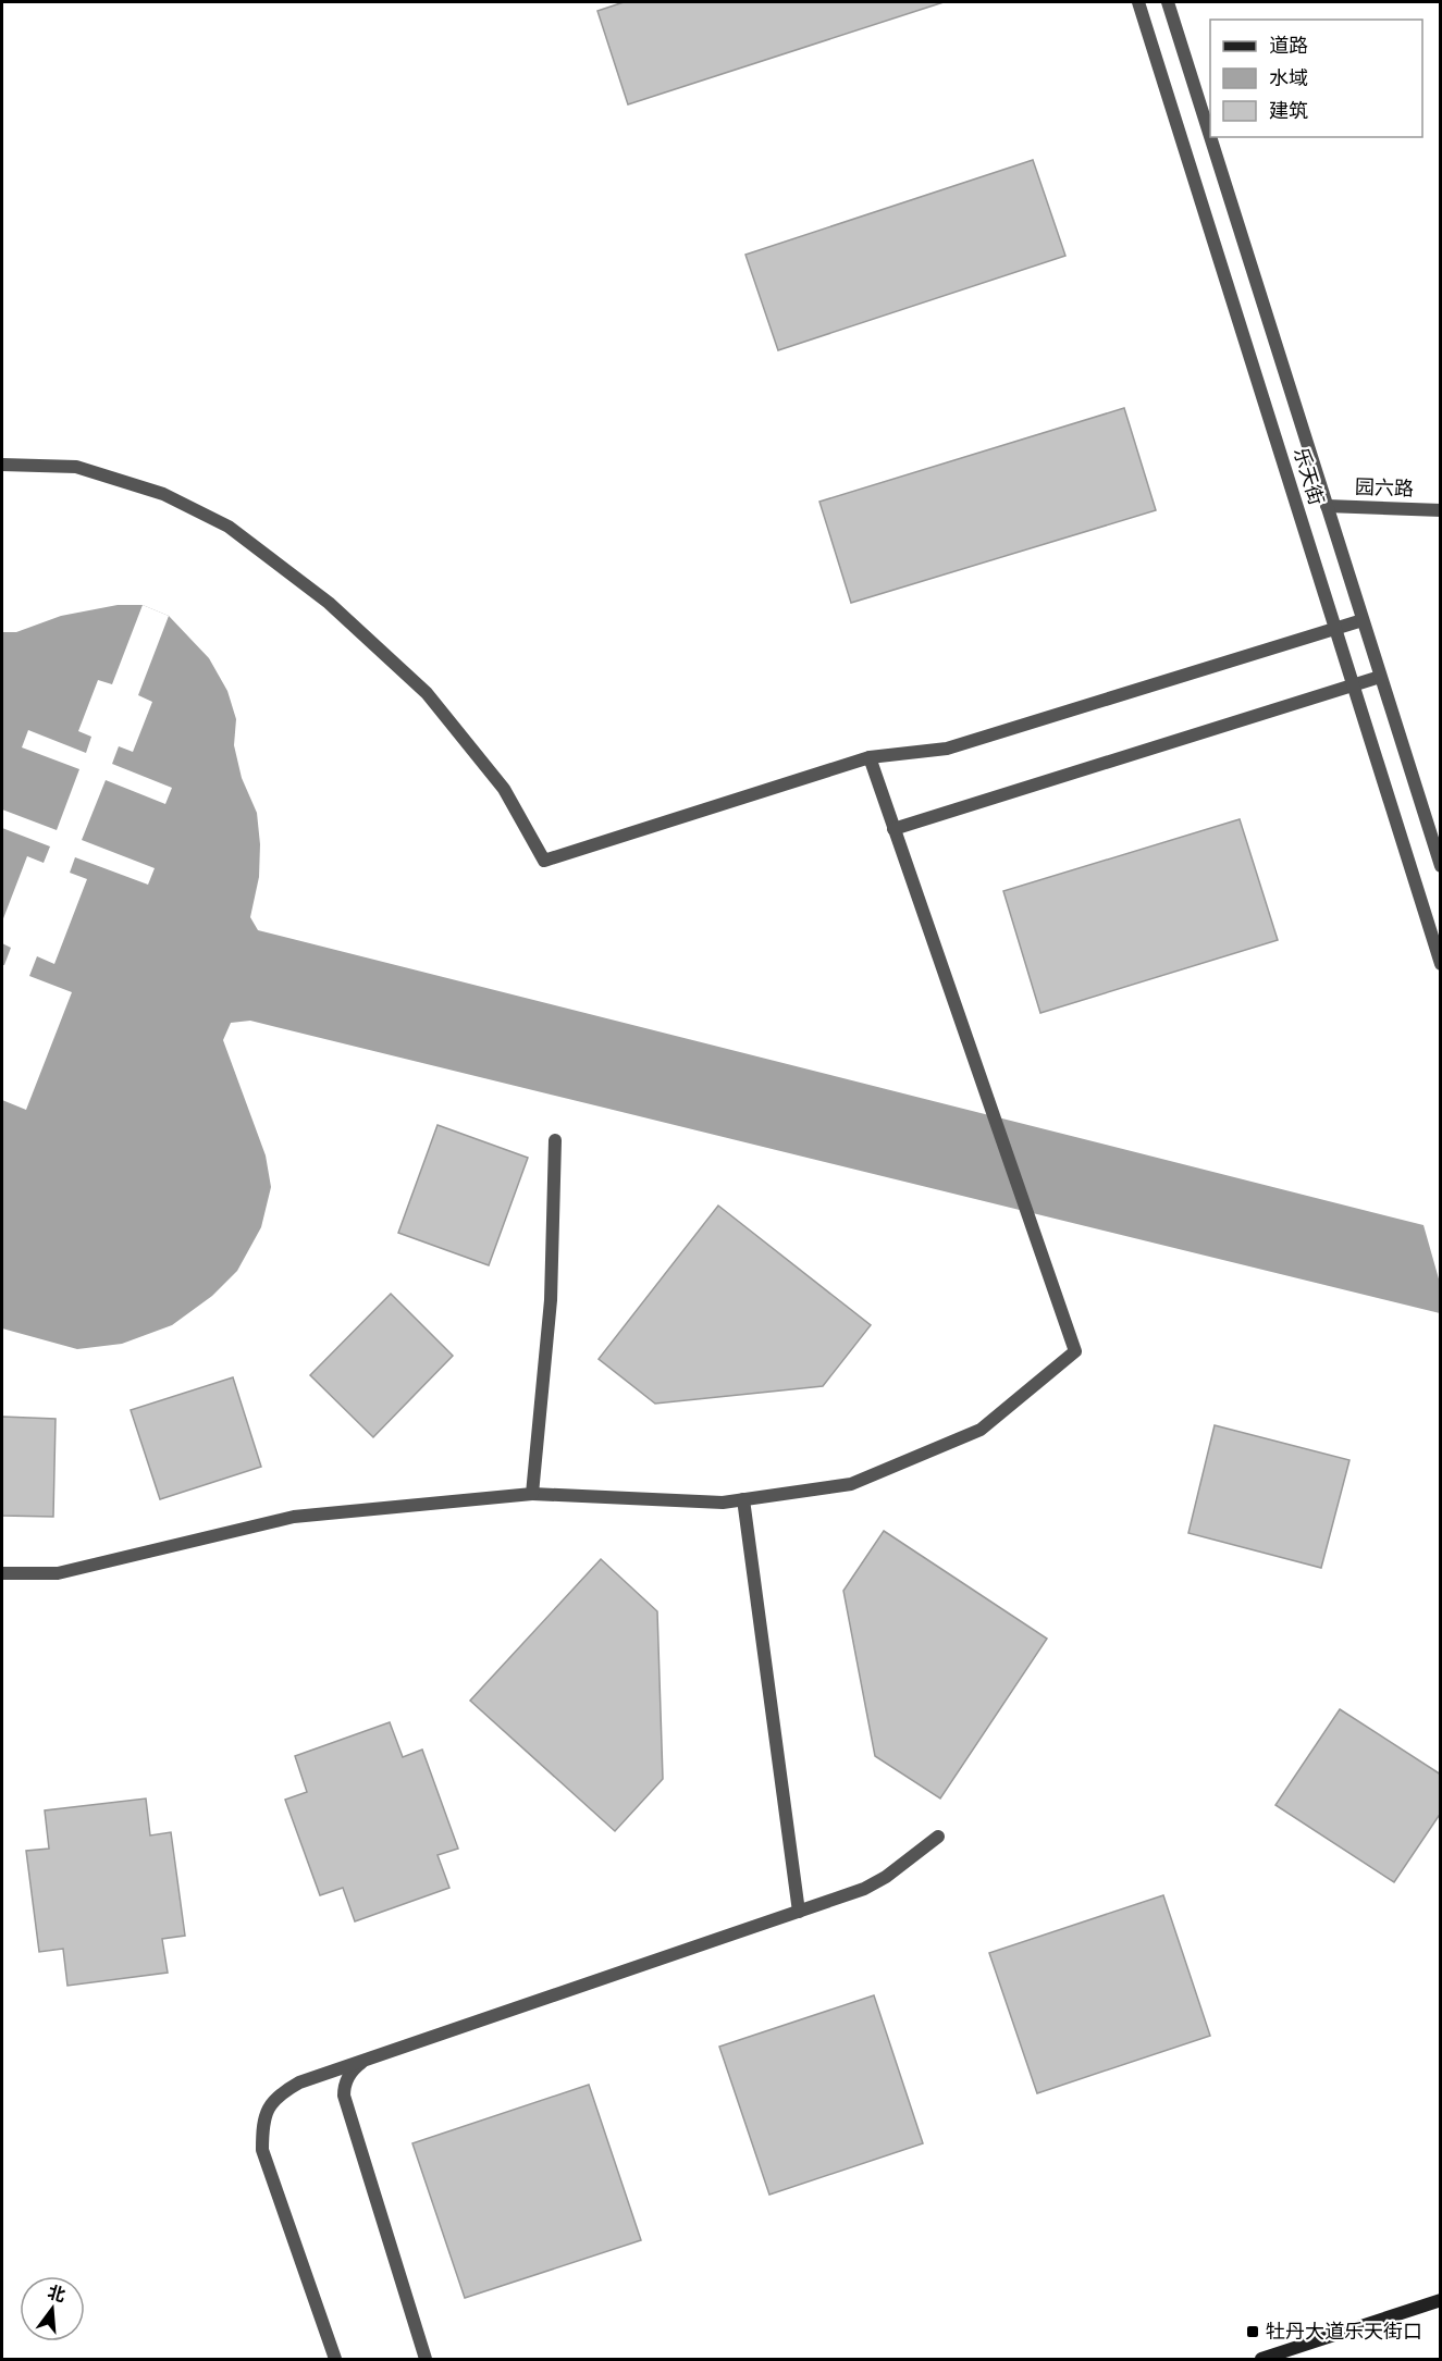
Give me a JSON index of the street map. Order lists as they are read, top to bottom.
{
  "streets": {
    "street": ["乐天街", "园六路"]
  },
  "crossings": [
    ["乐天街", "园六路"]
  ],
  "places": {
    "transit": ["牡丹大道乐天街口"]
  },
  "legend": ["道路", "水域", "建筑"],
  "north": "top"
}
